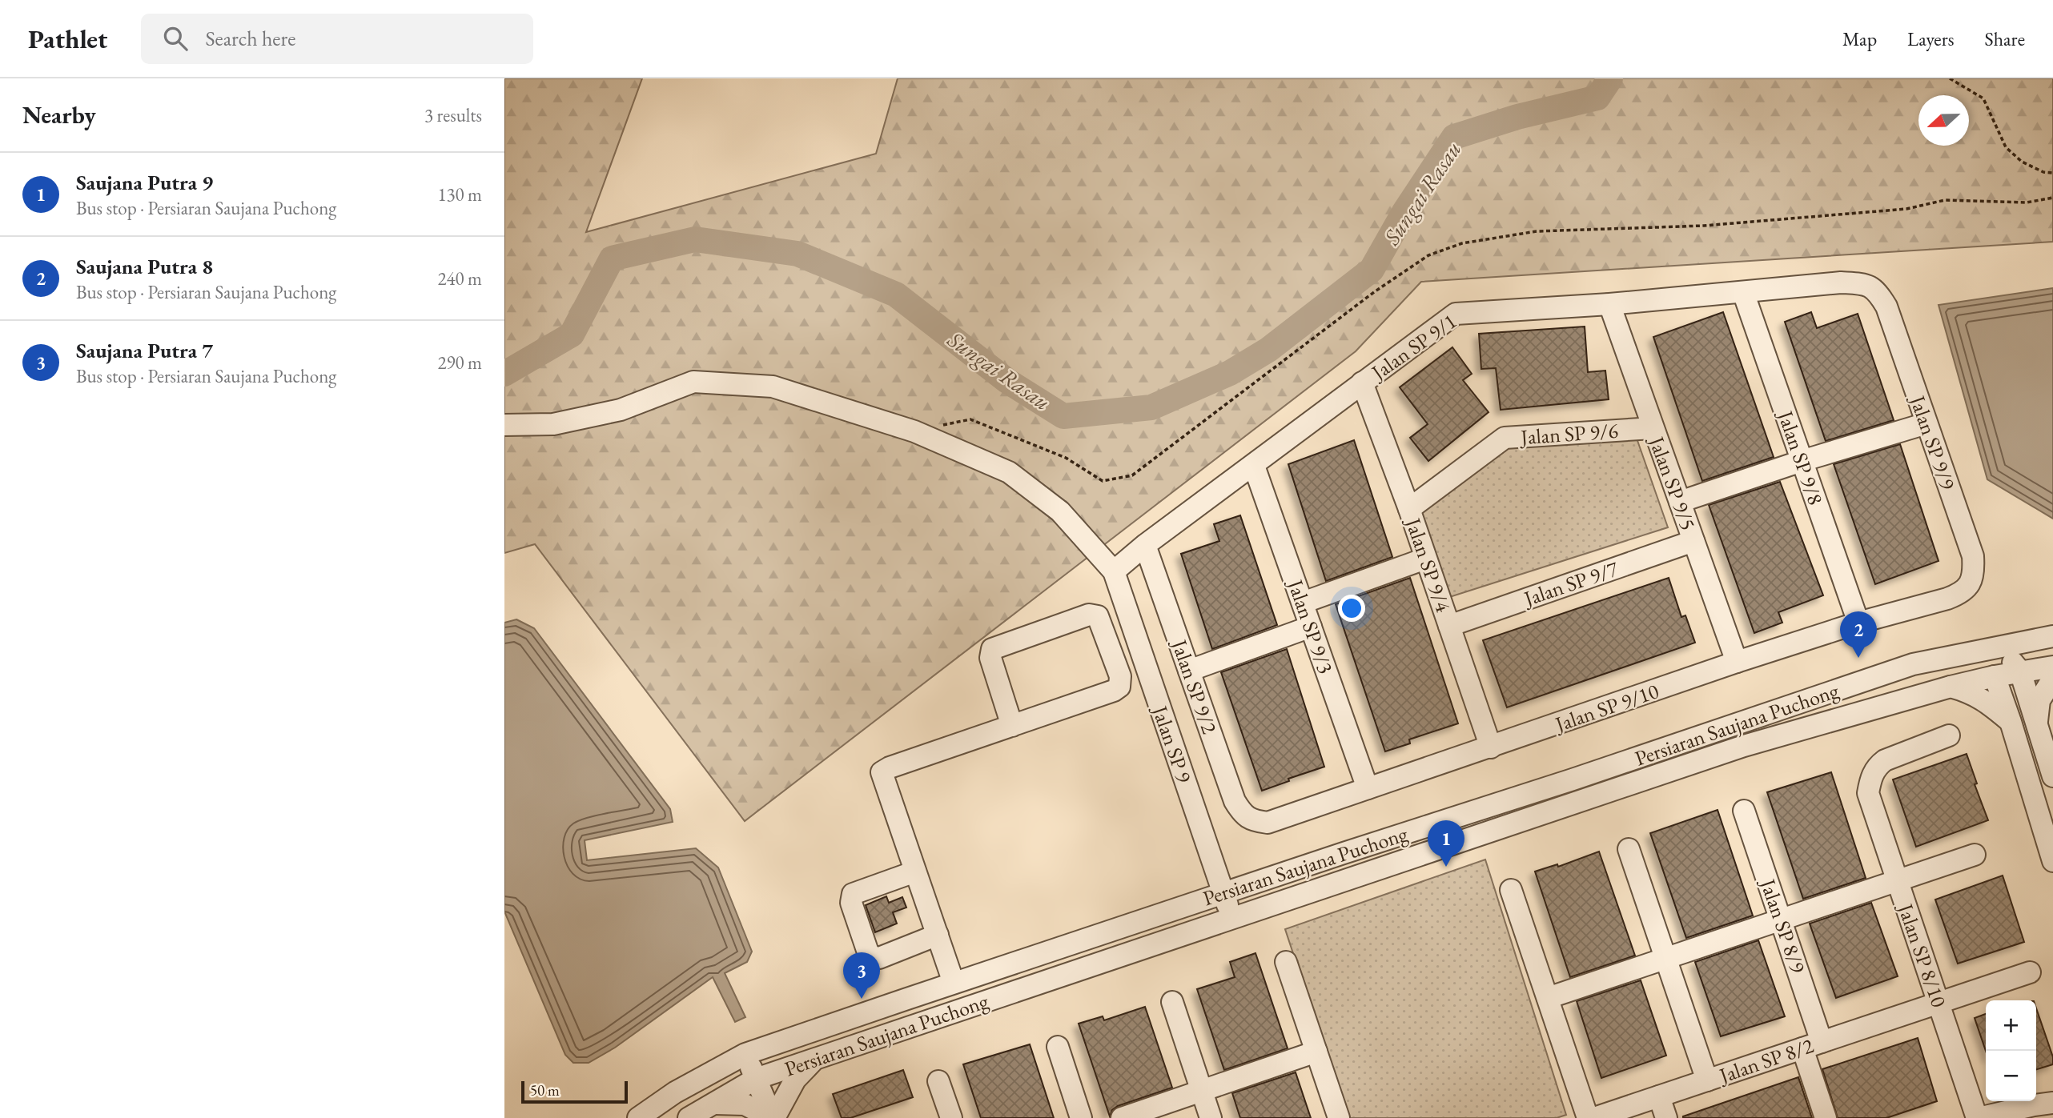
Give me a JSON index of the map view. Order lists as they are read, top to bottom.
{
  "streets": {
    "street": [
      "Jalan SP 9/1",
      "Jalan SP 9/6",
      "Jalan SP 9/9",
      "Jalan SP 9/8",
      "Jalan SP 9/5",
      "Jalan SP 9/4",
      "Jalan SP 9/7",
      "Jalan SP 9/3",
      "Jalan SP 9/2",
      "Jalan SP 9/10",
      "Persiaran Saujana Puchong",
      "Jalan SP 9",
      "Jalan SP 8/9",
      "Jalan SP 8/10",
      "Jalan SP 8/2"
    ]
  },
  "crossings": [
    ["Jalan SP 9/1", "Jalan SP 9/9"],
    ["Jalan SP 9/1", "Jalan SP 9/8"],
    ["Jalan SP 9/1", "Jalan SP 9/5"],
    ["Jalan SP 9/1", "Jalan SP 9/4"],
    ["Jalan SP 9/1", "Jalan SP 9/3"],
    ["Jalan SP 9/1", "Jalan SP 9/2"],
    ["Jalan SP 9/1", "Jalan SP 9"],
    ["Jalan SP 9/6", "Jalan SP 9/5"],
    ["Jalan SP 9/6", "Jalan SP 9/4"],
    ["Jalan SP 9/9", "Jalan SP 9/10"],
    ["Jalan SP 9/8", "Jalan SP 9/10"],
    ["Jalan SP 9/5", "Jalan SP 9/7"],
    ["Jalan SP 9/5", "Jalan SP 9/10"],
    ["Jalan SP 9/4", "Jalan SP 9/7"],
    ["Jalan SP 9/4", "Jalan SP 9/10"],
    ["Jalan SP 9/3", "Jalan SP 9/10"],
    ["Jalan SP 9/2", "Jalan SP 9/10"],
    ["Persiaran Saujana Puchong", "Jalan SP 9"],
    ["Jalan SP 8/9", "Jalan SP 8/2"],
    ["Jalan SP 8/10", "Jalan SP 8/2"]
  ],
  "water": ["Sungai Rasau"],
  "scale_bar": "50 m",
  "north": "left",
  "page": {
    "header": "Pathlet",
    "search": "Search here",
    "nav": ["Map", "Layers", "Share"],
    "heading": ["Nearby", "3 results"],
    "list": [
      {
        "mark": "1",
        "name": "Saujana Putra 9",
        "note": "Bus stop · Persiaran Saujana Puchong",
        "value": "130 m"
      },
      {
        "mark": "2",
        "name": "Saujana Putra 8",
        "note": "Bus stop · Persiaran Saujana Puchong",
        "value": "240 m"
      },
      {
        "mark": "3",
        "name": "Saujana Putra 7",
        "note": "Bus stop · Persiaran Saujana Puchong",
        "value": "290 m"
      }
    ],
    "pins": ["2", "1", "3"],
    "map_buttons": ["+", "−"],
    "scale": "50 m"
  }
}
